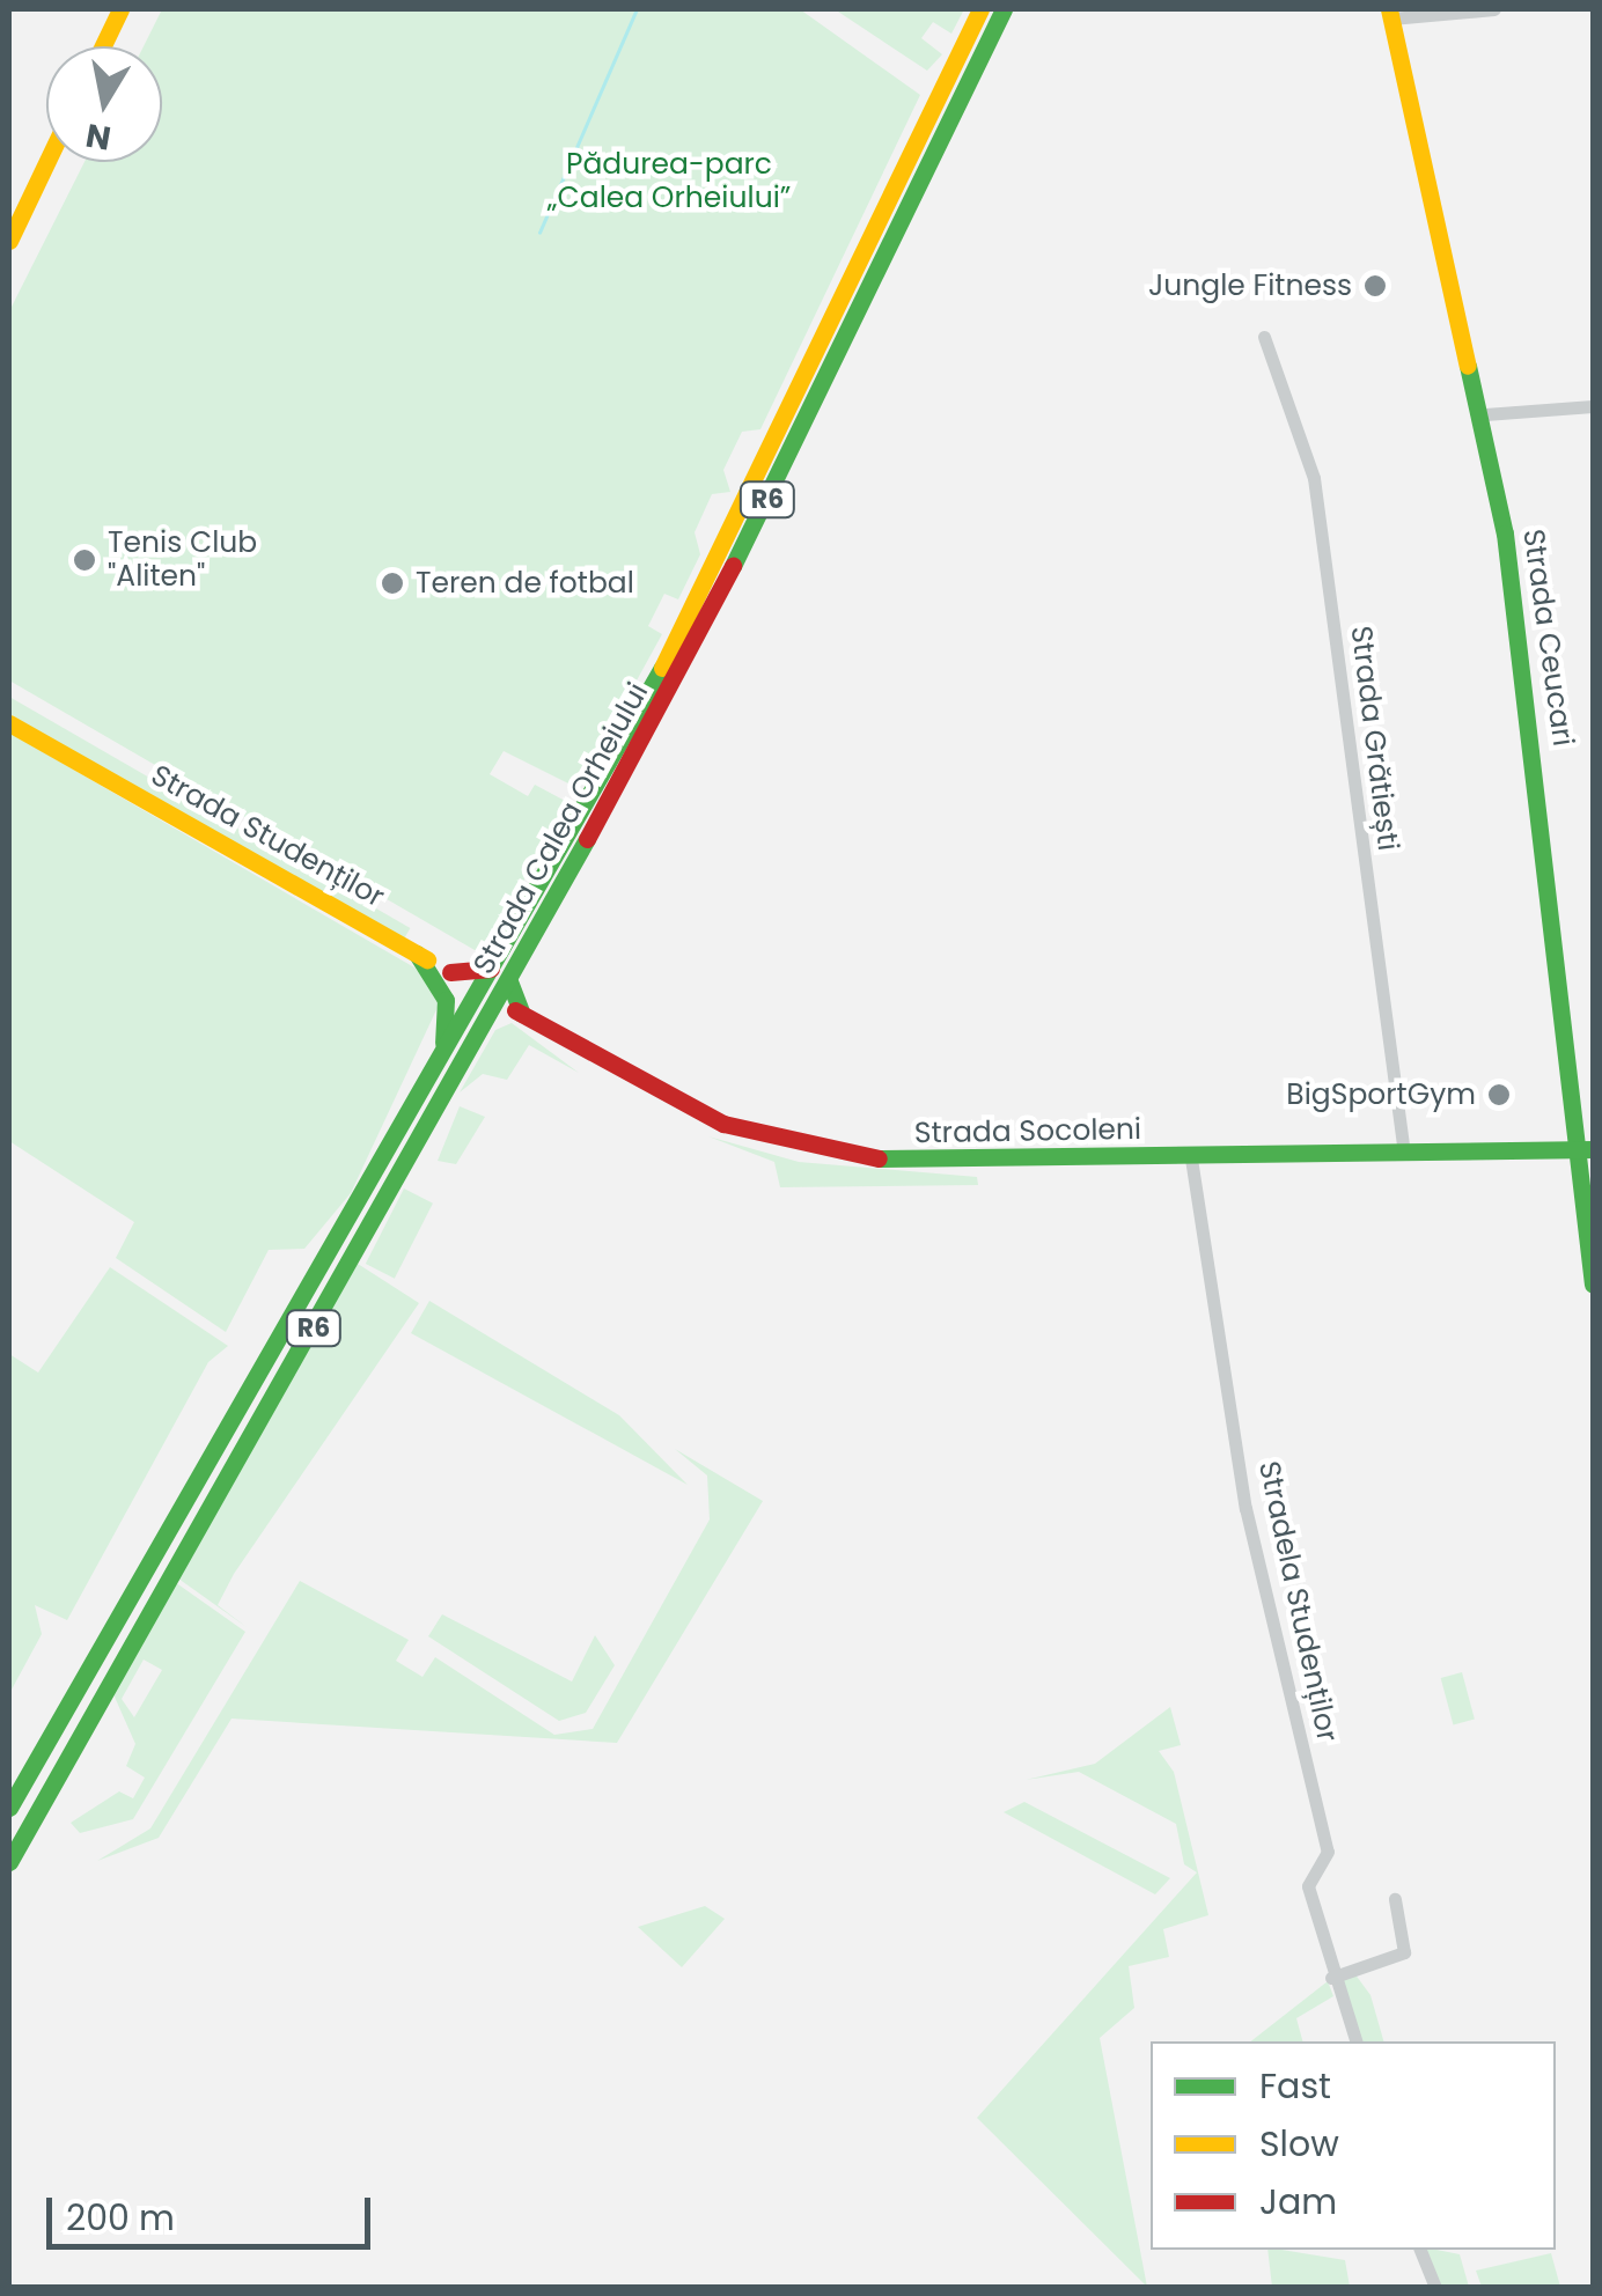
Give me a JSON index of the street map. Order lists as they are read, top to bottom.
{
  "streets": {
    "main road": [
      "R6",
      "Strada Ceucari",
      "Strada Calea Orheiului",
      "Strada Studenților",
      "Strada Socoleni"
    ],
    "street": ["Strada Grătiești", "Stradela Studenților"]
  },
  "crossings": [
    ["R6", "Strada Calea Orheiului"],
    ["Strada Ceucari", "Strada Socoleni"],
    ["Strada Grătiești", "Strada Socoleni"],
    ["Strada Calea Orheiului", "Strada Studenților"],
    ["Strada Calea Orheiului", "Strada Socoleni"],
    ["Strada Studenților", "Strada Socoleni"],
    ["Strada Socoleni", "Stradela Studenților"]
  ],
  "parks": ["Pădurea-parc „Calea Orheiului”"],
  "places": [
    "Jungle Fitness",
    "Tenis Club \"Aliten\"",
    "Teren de fotbal",
    "BigSportGym"
  ],
  "legend": ["Fast", "Slow", "Jam"],
  "scale_bar": "200 m",
  "north": "bottom"
}
